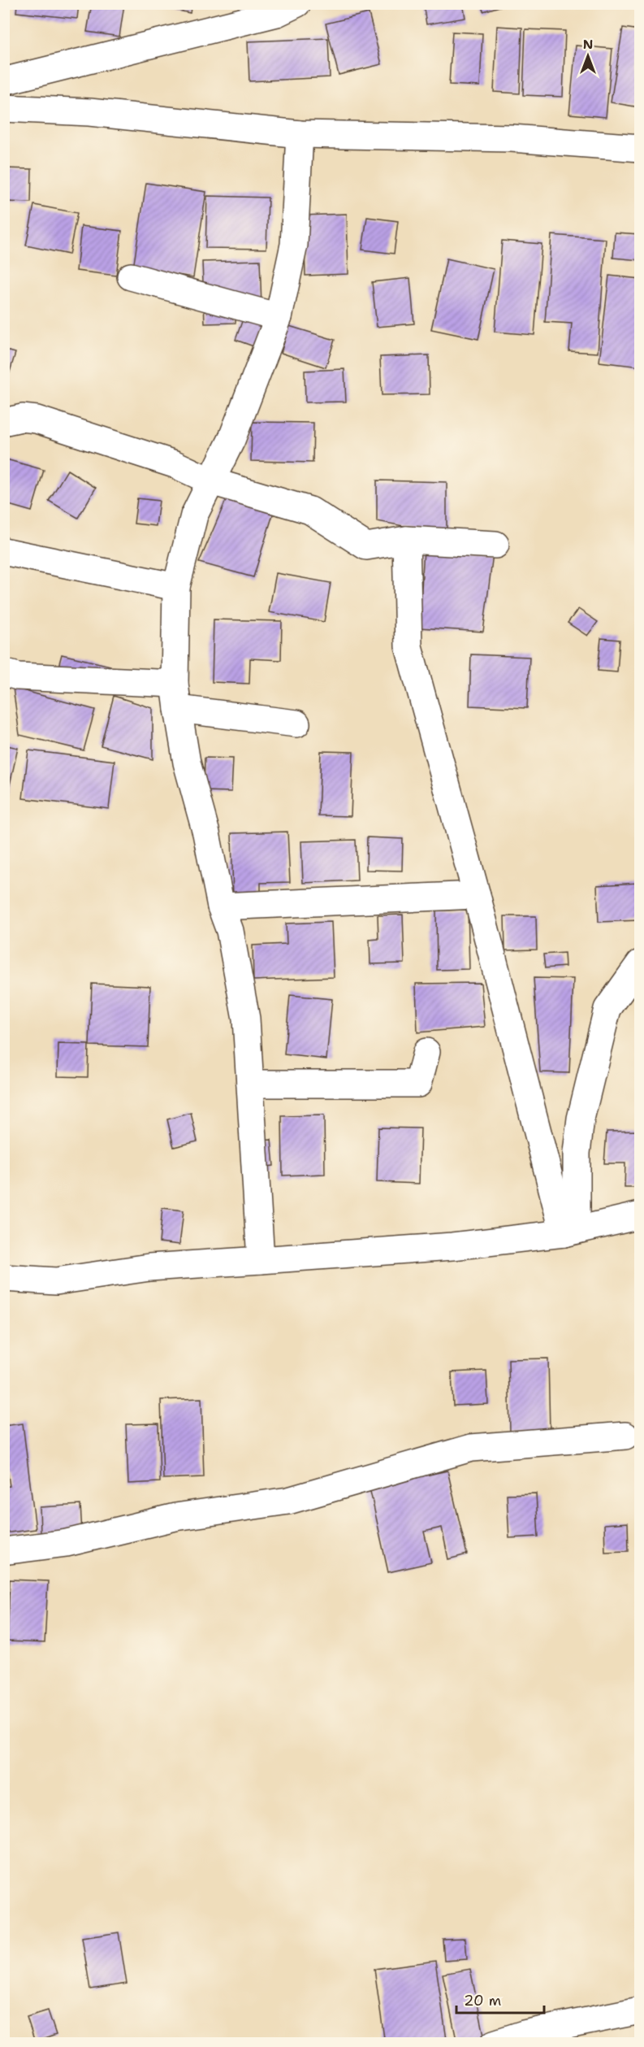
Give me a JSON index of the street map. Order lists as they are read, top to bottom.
{
  "scale_bar": "20 m",
  "north": "top"
}
